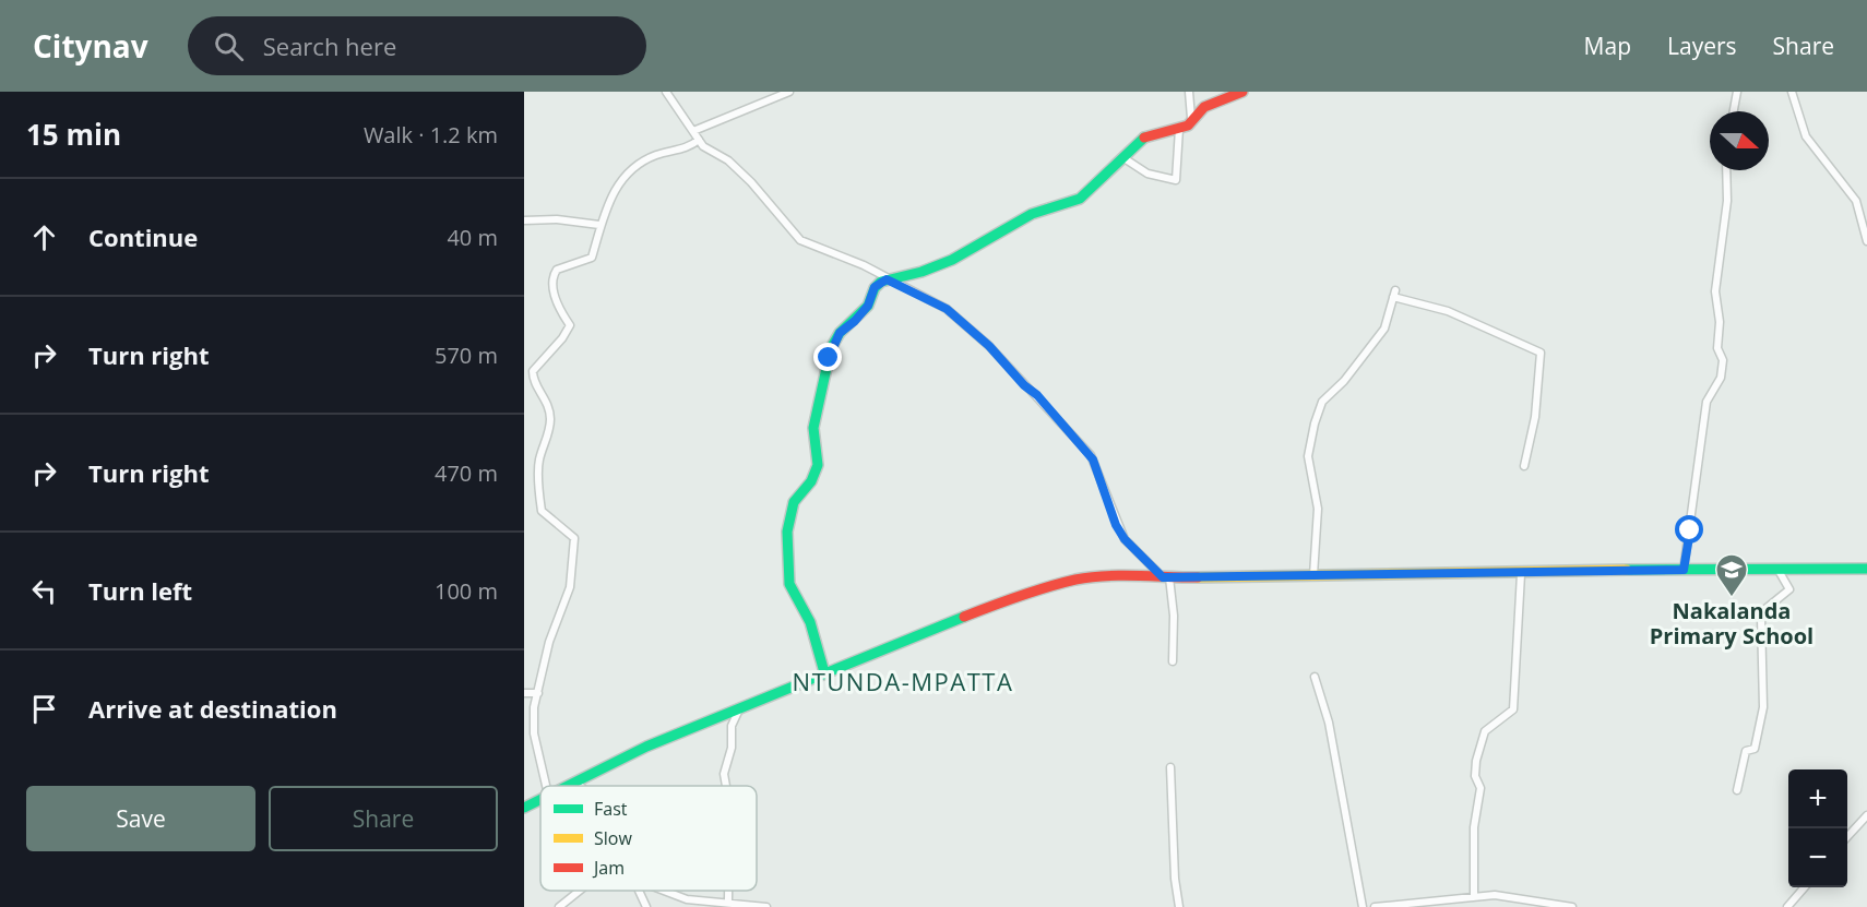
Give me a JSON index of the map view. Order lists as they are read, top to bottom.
{
  "districts": ["NTUNDA-MPATTA"],
  "places": {
    "school or university": ["Nakalanda Primary School"]
  },
  "legend": ["Fast", "Slow", "Jam"],
  "north": "right",
  "page": {
    "header": "Citynav",
    "search": "Search here",
    "nav": ["Map", "Layers", "Share"],
    "heading": ["15 min", "Walk · 1.2 km"],
    "list": [
      ["Continue", "40 m"],
      ["Turn right", "570 m"],
      ["Turn right", "470 m"],
      ["Turn left", "100 m"],
      "Arrive at destination"
    ],
    "buttons": ["Save", "Share"],
    "map_buttons": ["+", "−"]
  }
}
